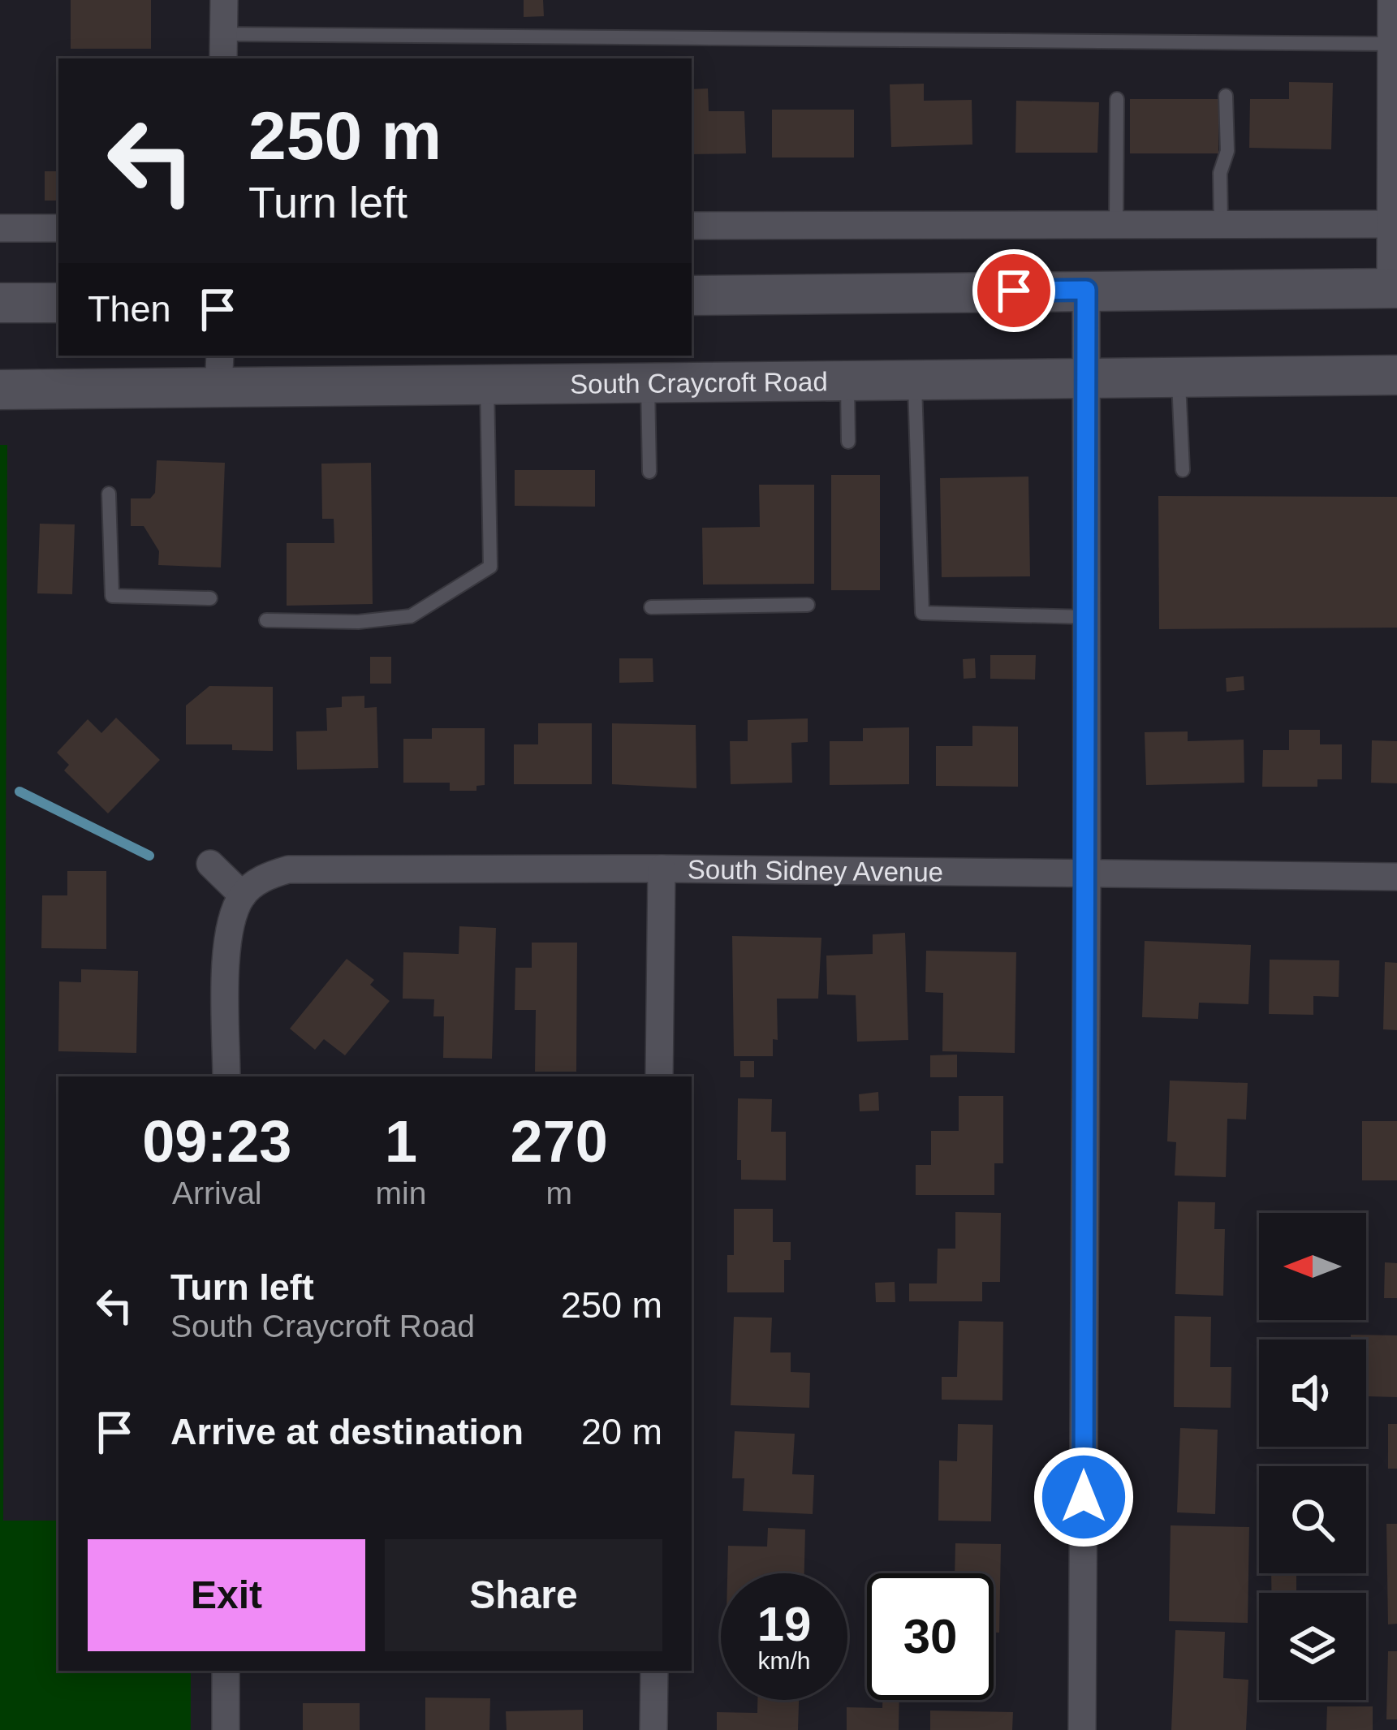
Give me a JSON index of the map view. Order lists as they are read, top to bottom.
{
  "streets": {
    "main road": ["South Craycroft Road"],
    "street": ["South Sidney Avenue"]
  },
  "north": "left",
  "page": {
    "turn": ["250 m", "Turn left"],
    "then": "Then",
    "eta": [
      "09:23",
      "Arrival",
      "1",
      "min",
      "270",
      "m"
    ],
    "list": [
      {
        "name": "Turn left",
        "note": "South Craycroft Road",
        "value": "250 m"
      },
      {
        "name": "Arrive at destination",
        "value": "20 m"
      }
    ],
    "buttons": ["Exit", "Share"],
    "speed": "19 km/h",
    "limit": "30"
  }
}
